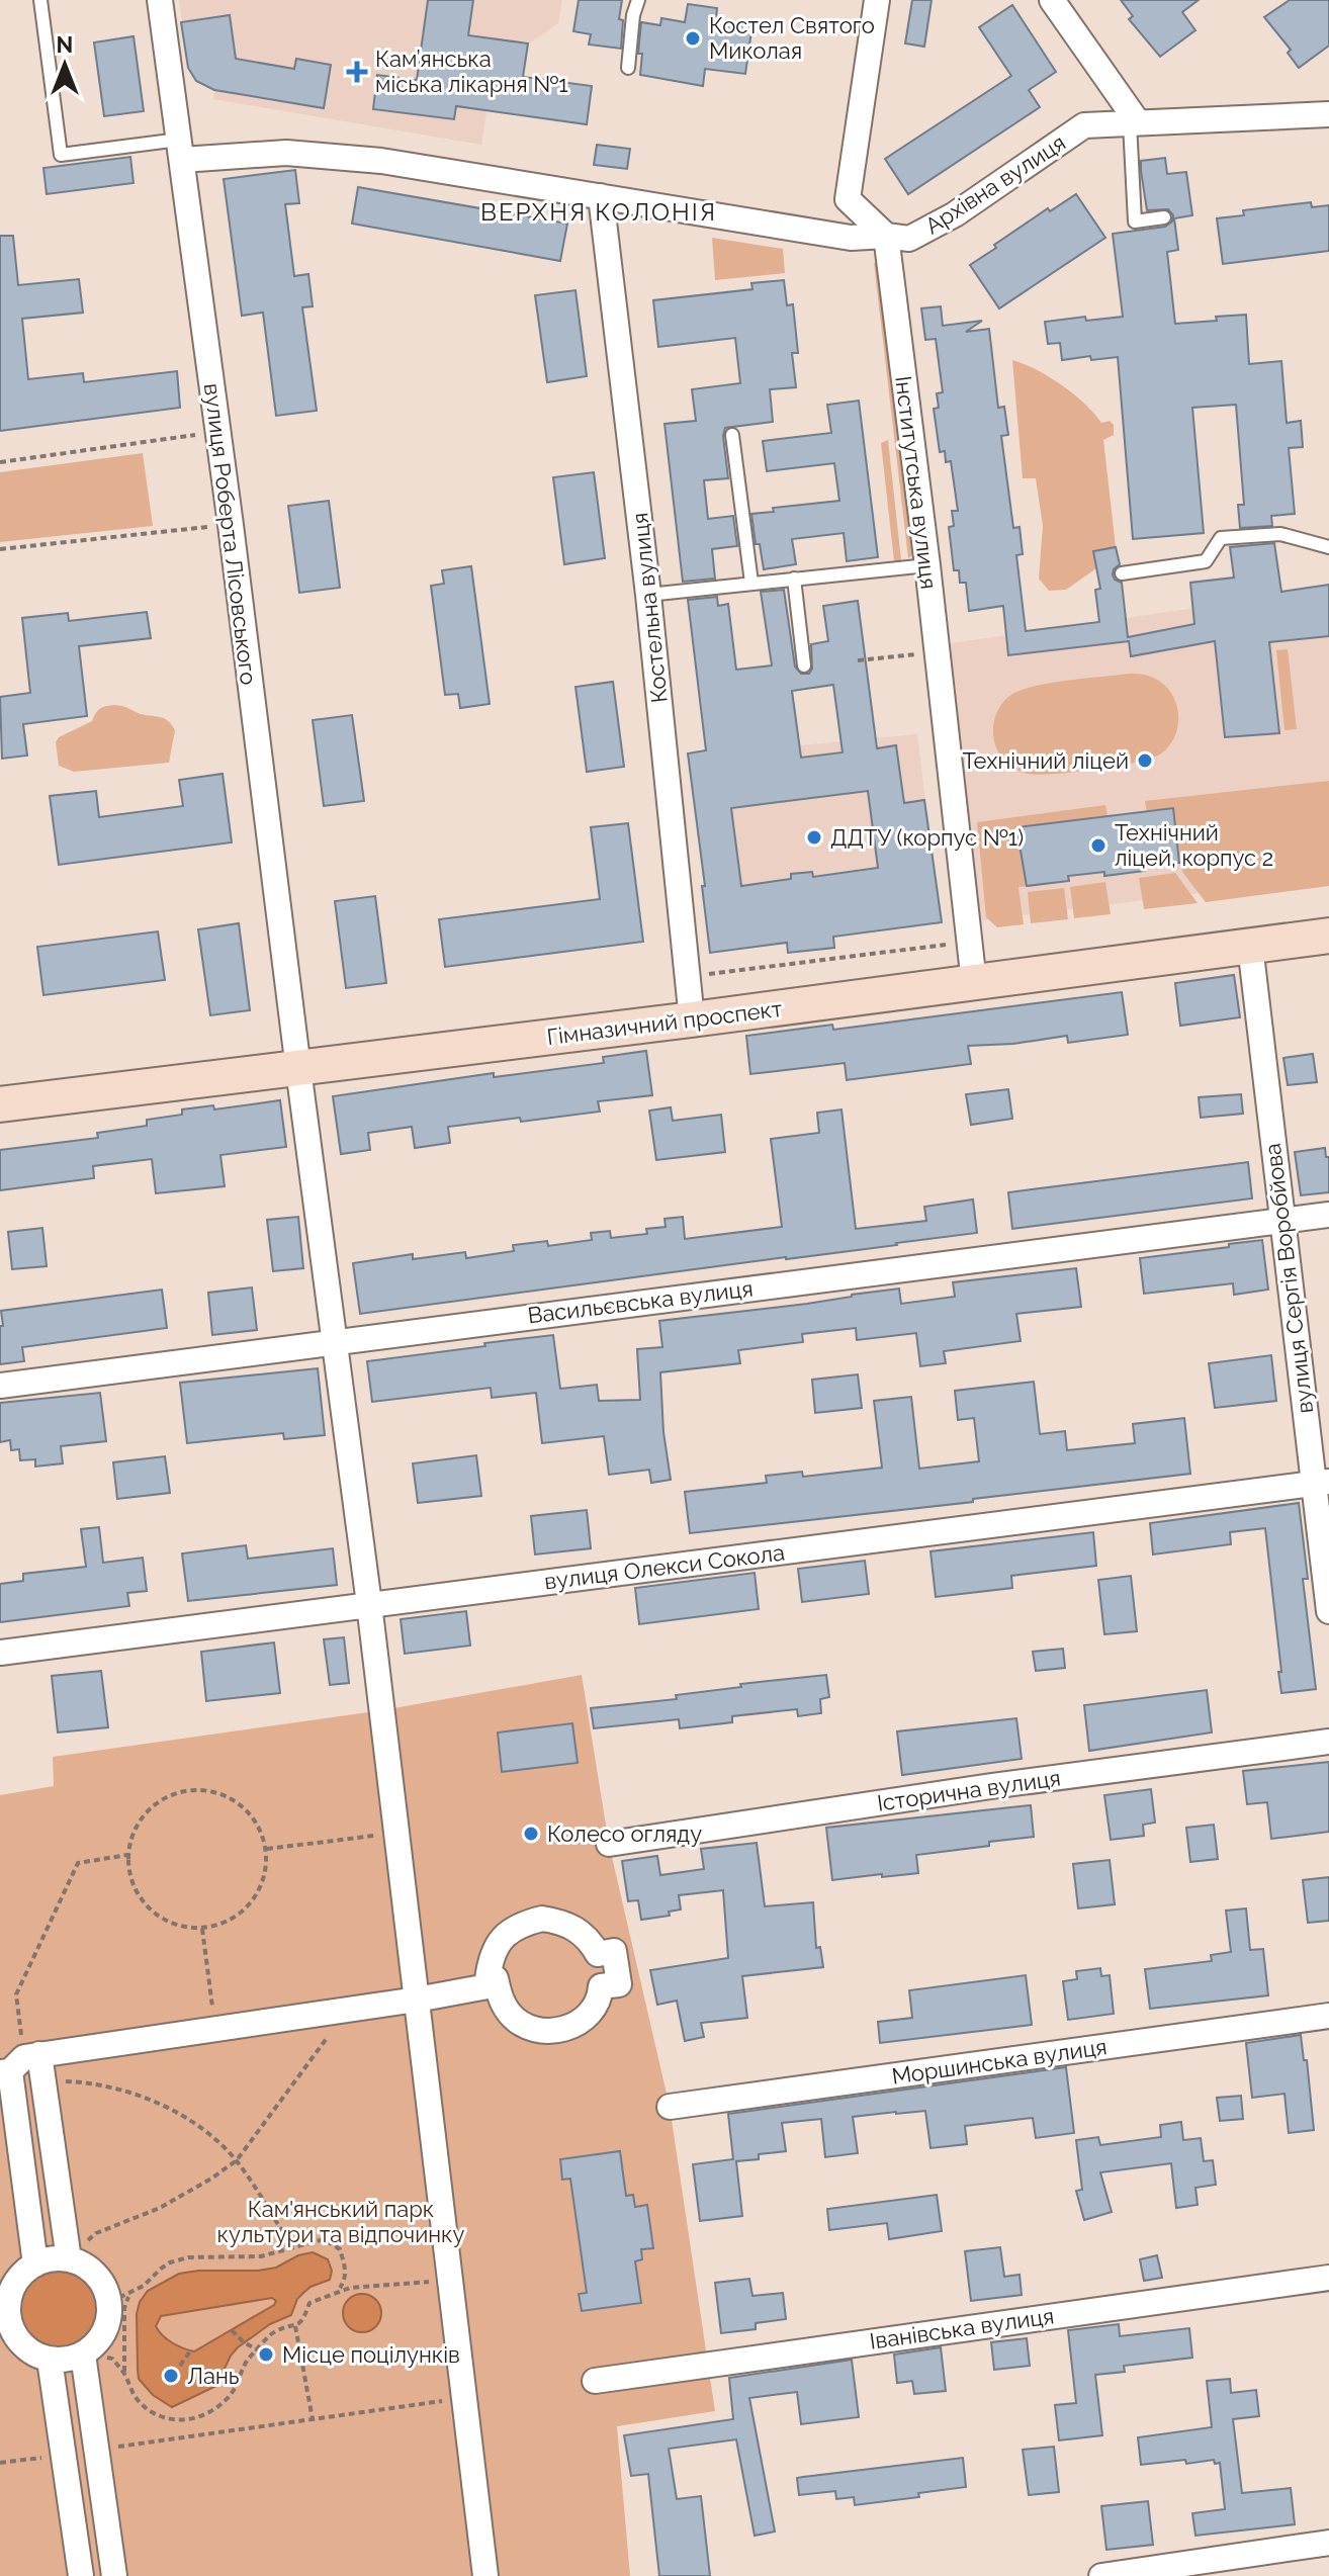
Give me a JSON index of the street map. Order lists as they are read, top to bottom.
{
  "streets": {
    "main road": ["Гімназичний проспект"],
    "street": [
      "Архівна вулиця",
      "Інститутська вулиця",
      "вулиця Роберта Лісовського",
      "Костельна вулиця",
      "вулиця Сергія Воробйова",
      "Васильєвська вулиця",
      "вулиця Олекси Сокола",
      "Історична вулиця",
      "Моршинська вулиця",
      "Іванівська вулиця"
    ]
  },
  "crossings": [
    ["Архівна вулиця", "Інститутська вулиця"],
    ["Архівна вулиця", "вулиця Роберта Лісовського"],
    ["Архівна вулиця", "Костельна вулиця"],
    ["Інститутська вулиця", "Гімназичний проспект"],
    ["вулиця Роберта Лісовського", "Гімназичний проспект"],
    ["вулиця Роберта Лісовського", "Васильєвська вулиця"],
    ["вулиця Роберта Лісовського", "вулиця Олекси Сокола"],
    ["Костельна вулиця", "Гімназичний проспект"],
    ["Гімназичний проспект", "вулиця Сергія Воробйова"],
    ["вулиця Сергія Воробйова", "Васильєвська вулиця"],
    ["вулиця Сергія Воробйова", "вулиця Олекси Сокола"]
  ],
  "districts": ["ВЕРХНЯ КОЛОНІЯ"],
  "parks": ["Кам'янський парк культури та відпочинку"],
  "places": {
    "other": [
      "Костел Святого Миколая",
      "Технічний ліцей",
      "ДДТУ (корпус №1)",
      "Технічний ліцей, корпус 2",
      "Колесо огляду",
      "Місце поцілунків",
      "Лань"
    ],
    "health": ["Кам’янська міська лікарня №1"]
  },
  "north": "top"
}
